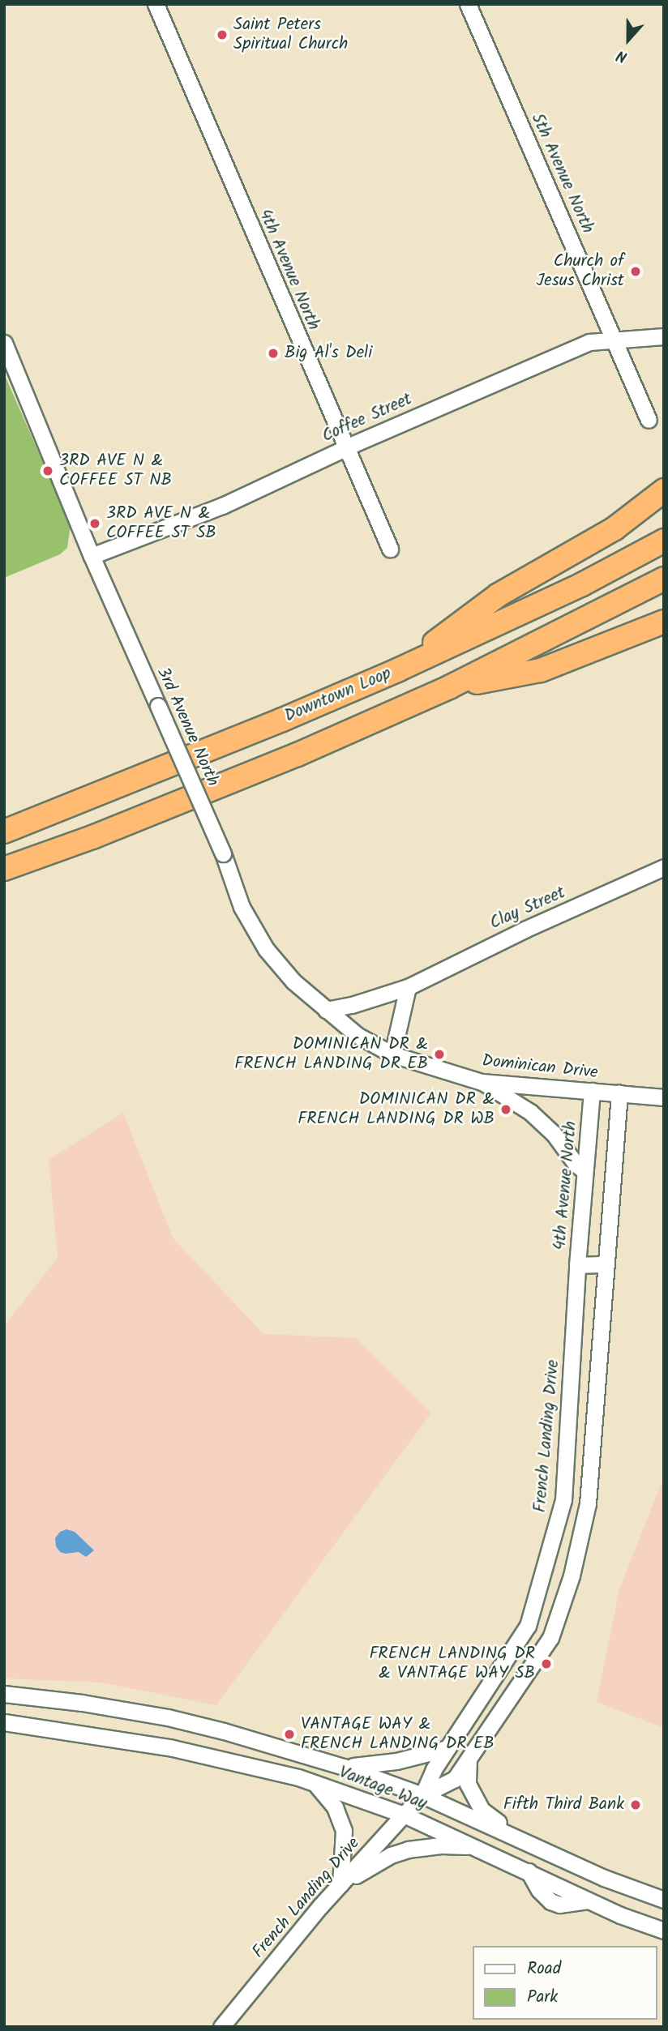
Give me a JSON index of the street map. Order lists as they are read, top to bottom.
{
  "streets": {
    "highway": ["Downtown Loop"],
    "street": [
      "5th Avenue North",
      "4th Avenue North",
      "Coffee Street",
      "3rd Avenue North",
      "Clay Street",
      "Dominican Drive",
      "French Landing Drive",
      "Vantage Way"
    ]
  },
  "crossings": [
    ["5th Avenue North", "Coffee Street"],
    ["4th Avenue North", "Coffee Street"],
    ["4th Avenue North", "Dominican Drive"],
    ["4th Avenue North", "French Landing Drive"],
    ["Coffee Street", "3rd Avenue North"],
    ["3rd Avenue North", "Clay Street"],
    ["3rd Avenue North", "Dominican Drive"],
    ["French Landing Drive", "Vantage Way"]
  ],
  "places": [
    "Saint Peters Spiritual Church",
    "Church of Jesus Christ",
    "Big Al's Deli",
    "3RD AVE N & COFFEE ST NB",
    "3RD AVE N & COFFEE ST SB",
    "DOMINICAN DR & FRENCH LANDING DR EB",
    "DOMINICAN DR & FRENCH LANDING DR WB",
    "FRENCH LANDING DR & VANTAGE WAY SB",
    "VANTAGE WAY & FRENCH LANDING DR EB",
    "Fifth Third Bank"
  ],
  "legend": ["Road", "Park"],
  "north": "bottom"
}
